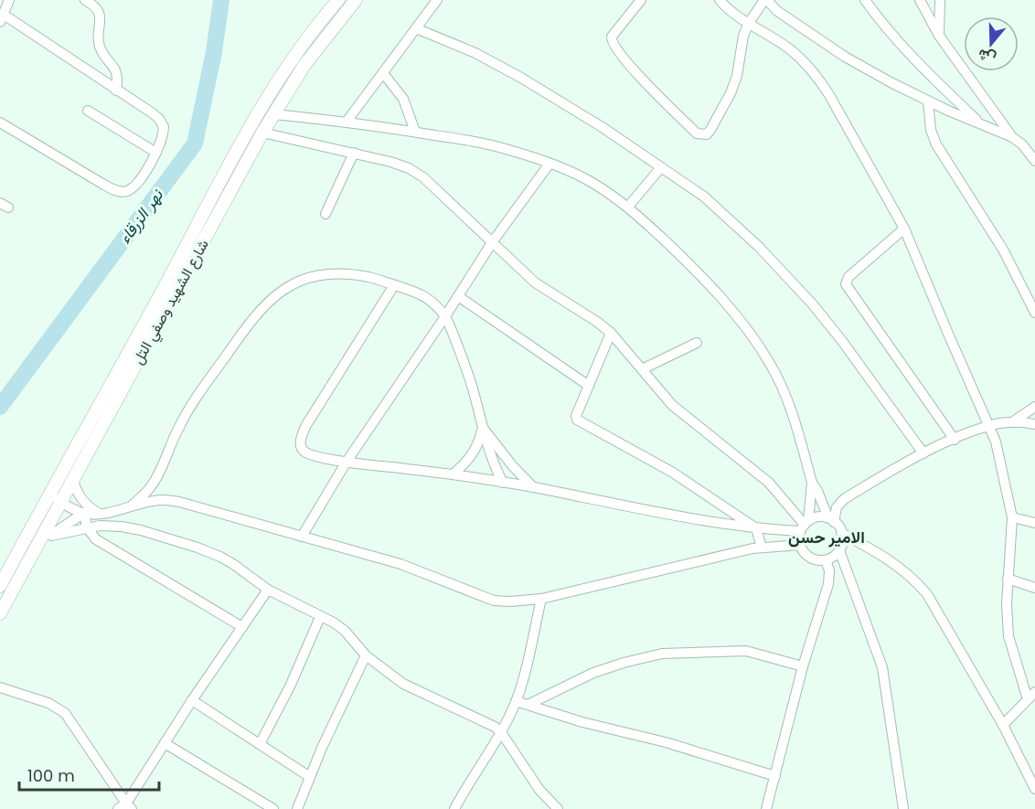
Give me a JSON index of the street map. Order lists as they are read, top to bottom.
{
  "streets": {
    "main road": ["شارع الشهيد وصفي التل"]
  },
  "districts": ["الامير حسن"],
  "water": ["نهر الزرقاء"],
  "scale_bar": "100 m",
  "north": "bottom"
}
